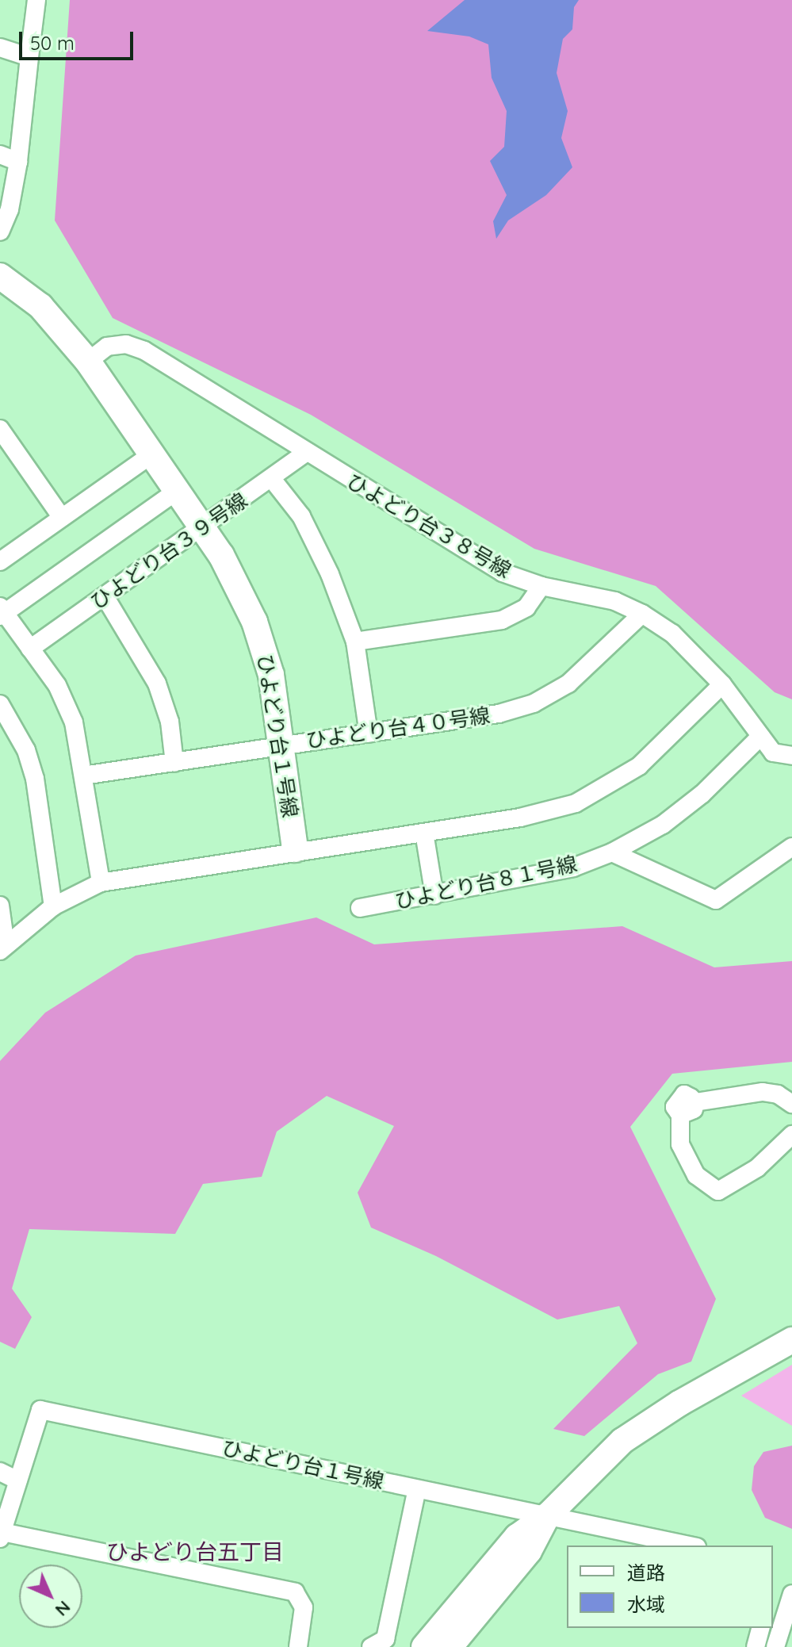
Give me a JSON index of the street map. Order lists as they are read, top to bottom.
{
  "streets": {
    "street": [
      "ひよどり台３８号線",
      "ひよどり台３９号線",
      "ひよどり台４０号線",
      "ひよどり台１号線",
      "ひよどり台８１号線"
    ]
  },
  "crossings": [
    ["ひよどり台３８号線", "ひよどり台３９号線"],
    ["ひよどり台３８号線", "ひよどり台４０号線"],
    ["ひよどり台３８号線", "ひよどり台１号線"],
    ["ひよどり台３８号線", "ひよどり台８１号線"],
    ["ひよどり台３９号線", "ひよどり台１号線"],
    ["ひよどり台４０号線", "ひよどり台１号線"]
  ],
  "districts": ["ひよどり台五丁目"],
  "legend": ["道路", "水域"],
  "scale_bar": "50 m",
  "north": "bottom right"
}
